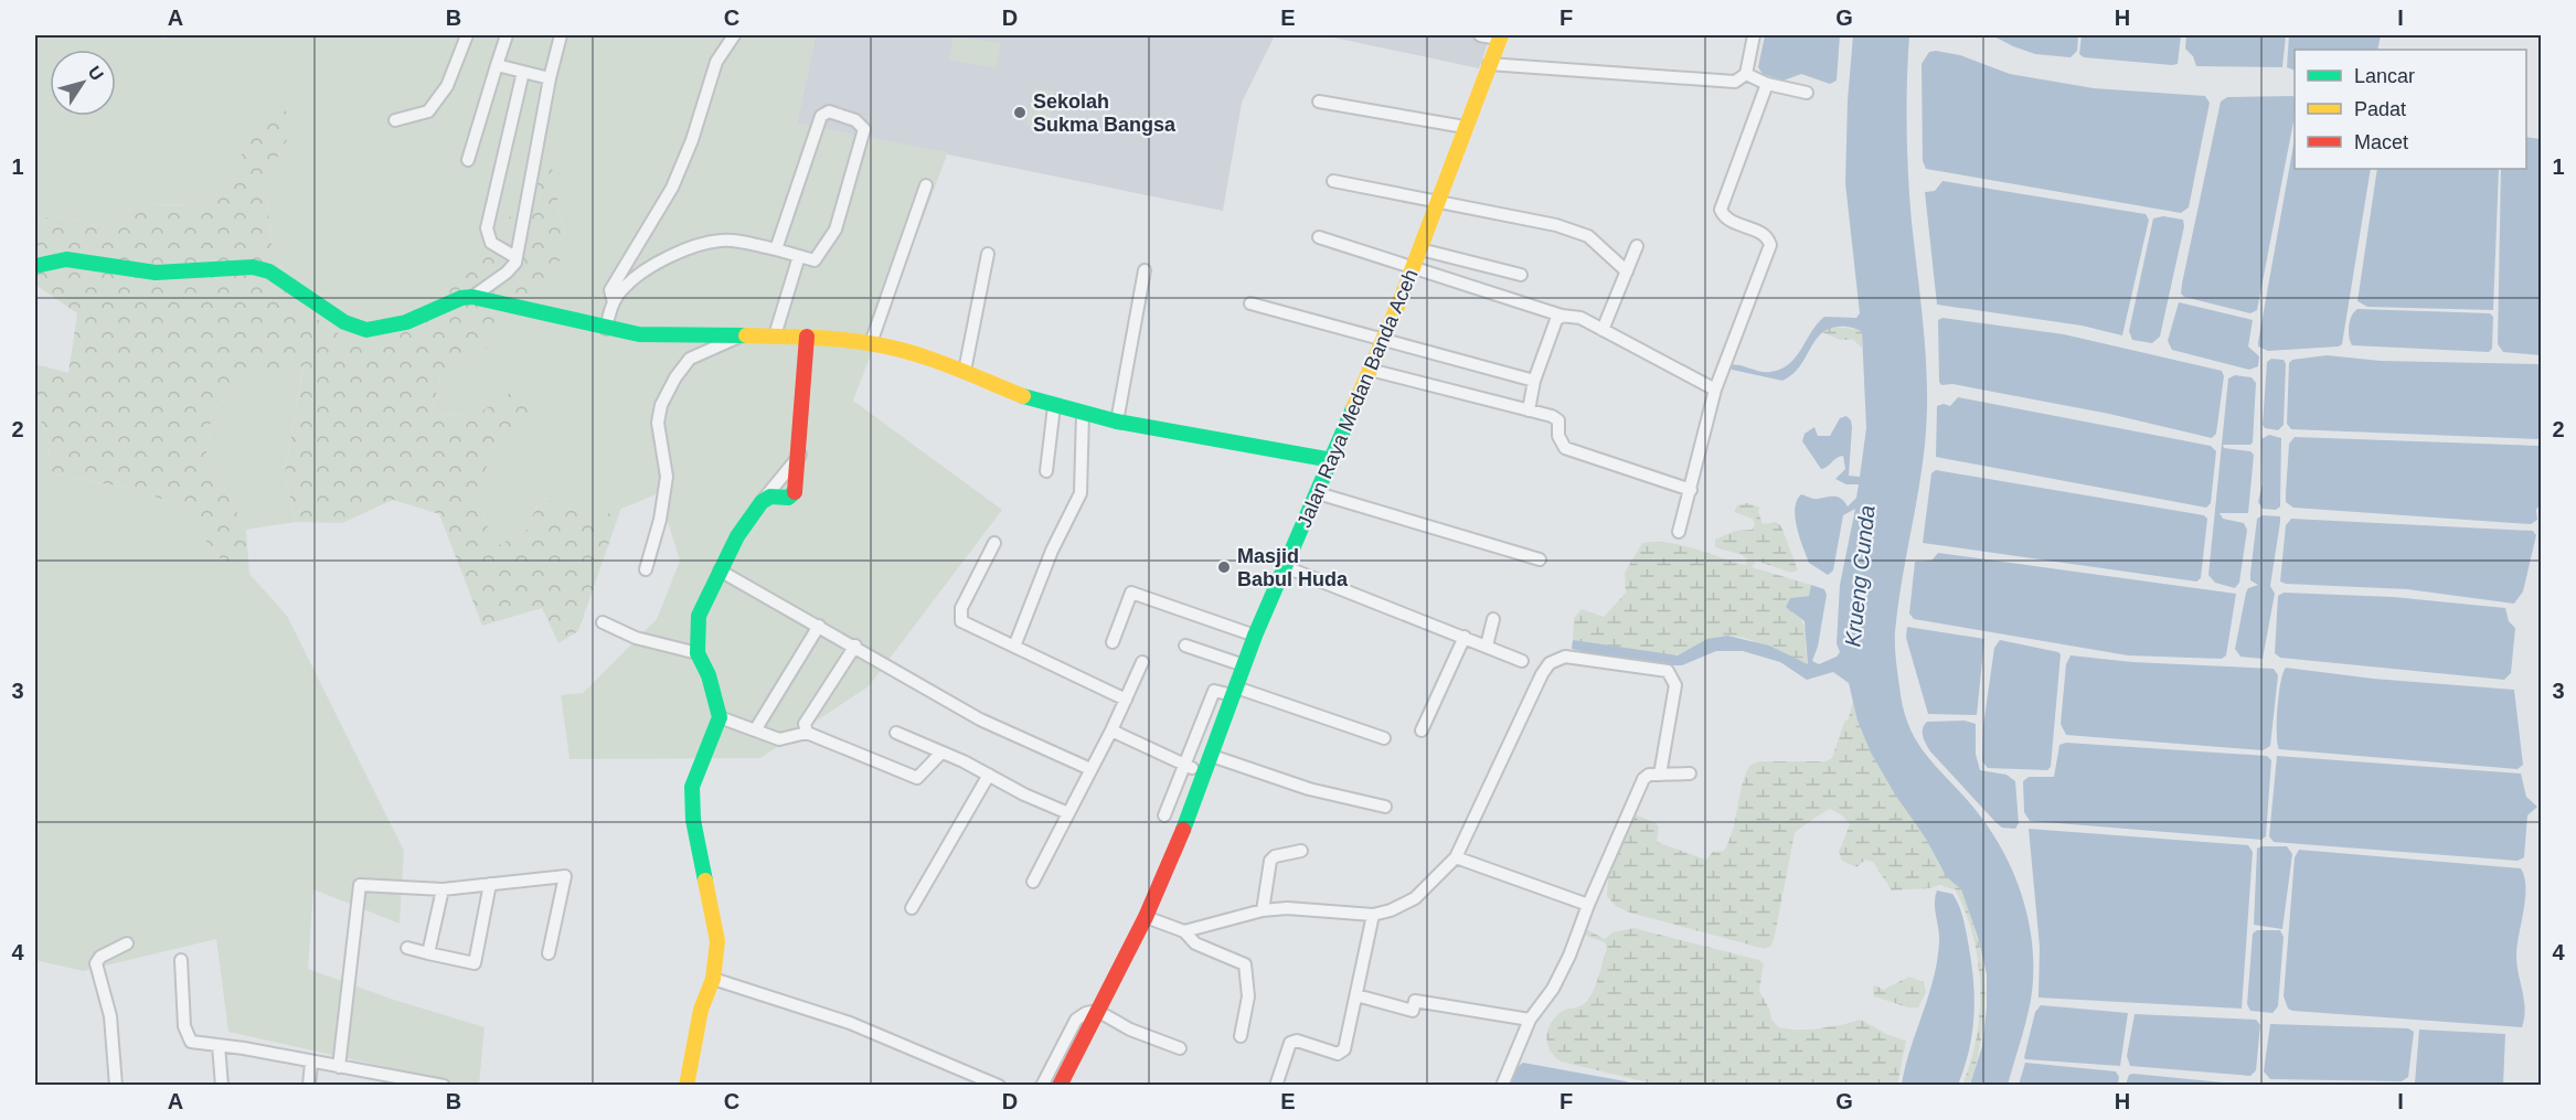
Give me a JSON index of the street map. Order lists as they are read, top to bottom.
{
  "streets": {
    "main road": ["Jalan Raya Medan Banda Aceh"]
  },
  "water": ["Krueng Cunda"],
  "places": ["Sekolah Sukma Bangsa", "Masjid Babul Huda"],
  "legend": ["Lancar", "Padat", "Macet"],
  "north": "top right",
  "grid": {
    "columns": [
      "A",
      "B",
      "C",
      "D",
      "E",
      "F",
      "G",
      "H",
      "I"
    ],
    "rows": [
      "1",
      "2",
      "3",
      "4"
    ]
  }
}
